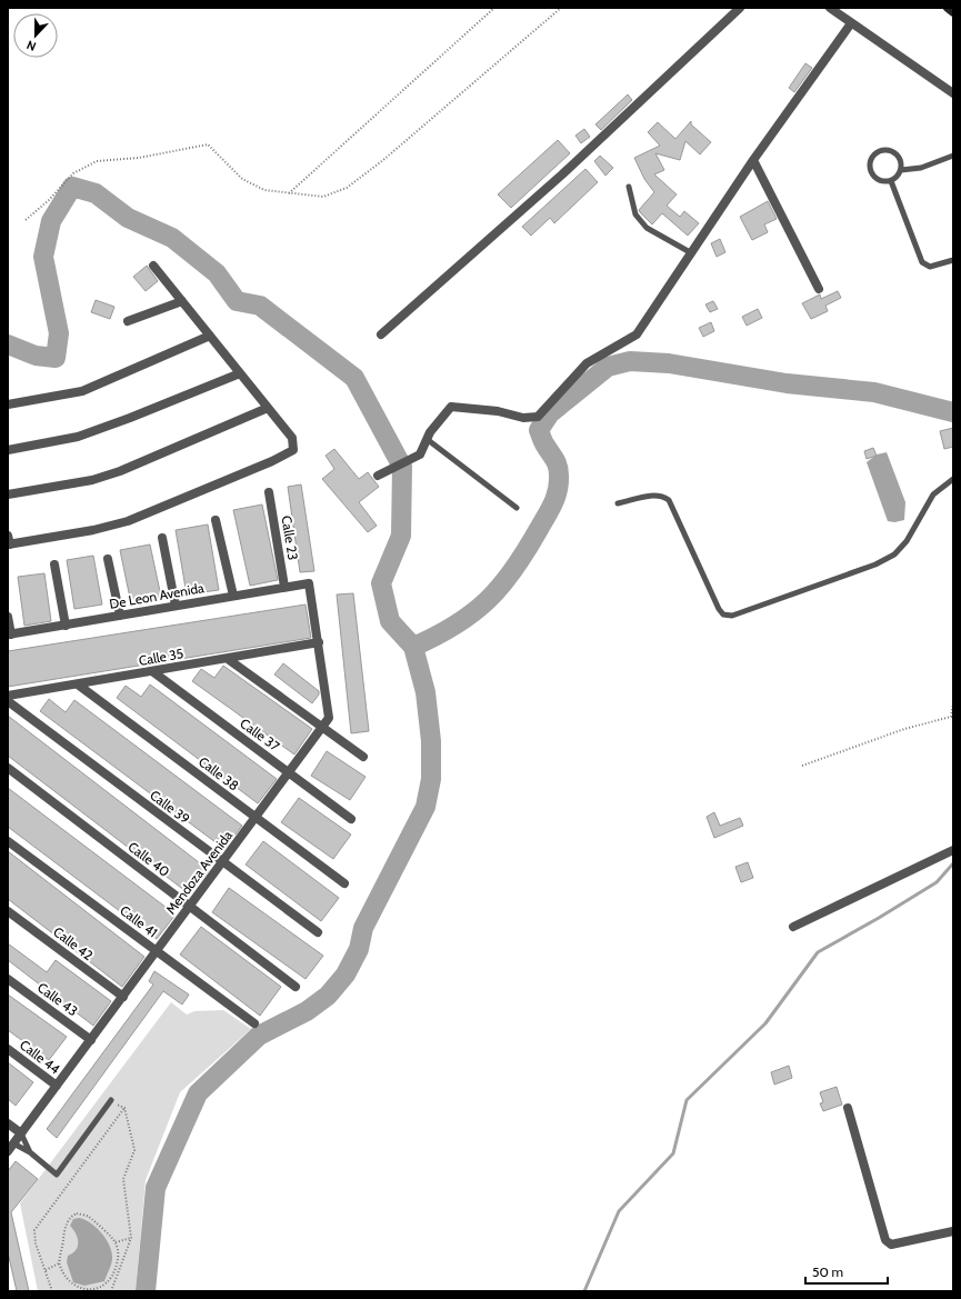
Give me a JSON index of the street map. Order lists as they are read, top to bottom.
{
  "streets": {
    "street": [
      "Calle 23",
      "De Leon Avenida",
      "Calle 35",
      "Calle 37",
      "Calle 38",
      "Calle 39",
      "Calle 40",
      "Mendoza Avenida",
      "Calle 41",
      "Calle 42",
      "Calle 43",
      "Calle 44"
    ]
  },
  "crossings": [
    ["Calle 23", "De Leon Avenida"],
    ["De Leon Avenida", "Mendoza Avenida"],
    ["Calle 35", "Calle 37"],
    ["Calle 35", "Calle 38"],
    ["Calle 35", "Mendoza Avenida"],
    ["Calle 37", "Mendoza Avenida"],
    ["Calle 38", "Mendoza Avenida"],
    ["Calle 39", "Mendoza Avenida"],
    ["Calle 40", "Mendoza Avenida"],
    ["Mendoza Avenida", "Calle 41"],
    ["Mendoza Avenida", "Calle 42"],
    ["Mendoza Avenida", "Calle 43"],
    ["Mendoza Avenida", "Calle 44"]
  ],
  "scale_bar": "50 m",
  "north": "bottom"
}
